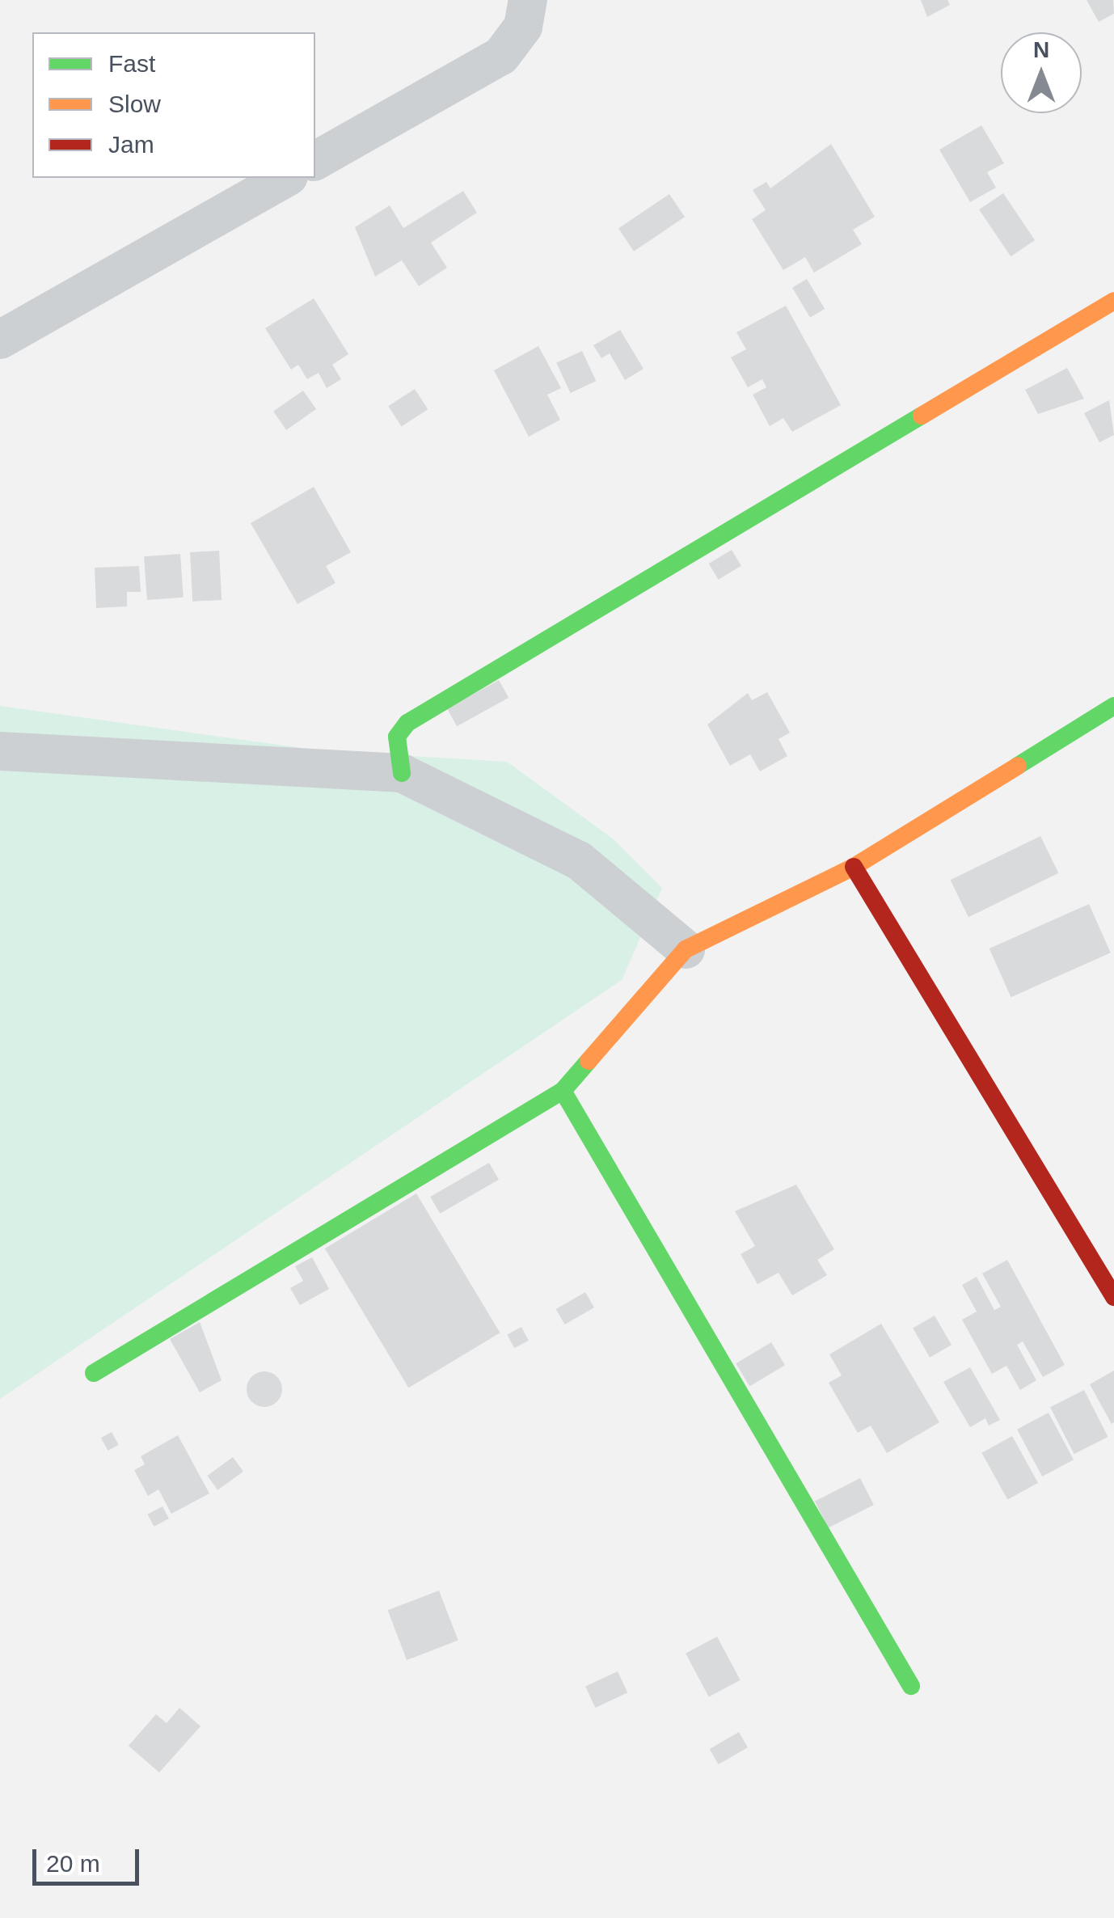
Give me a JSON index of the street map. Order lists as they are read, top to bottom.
{
  "legend": ["Fast", "Slow", "Jam"],
  "scale_bar": "20 m",
  "north": "top"
}
